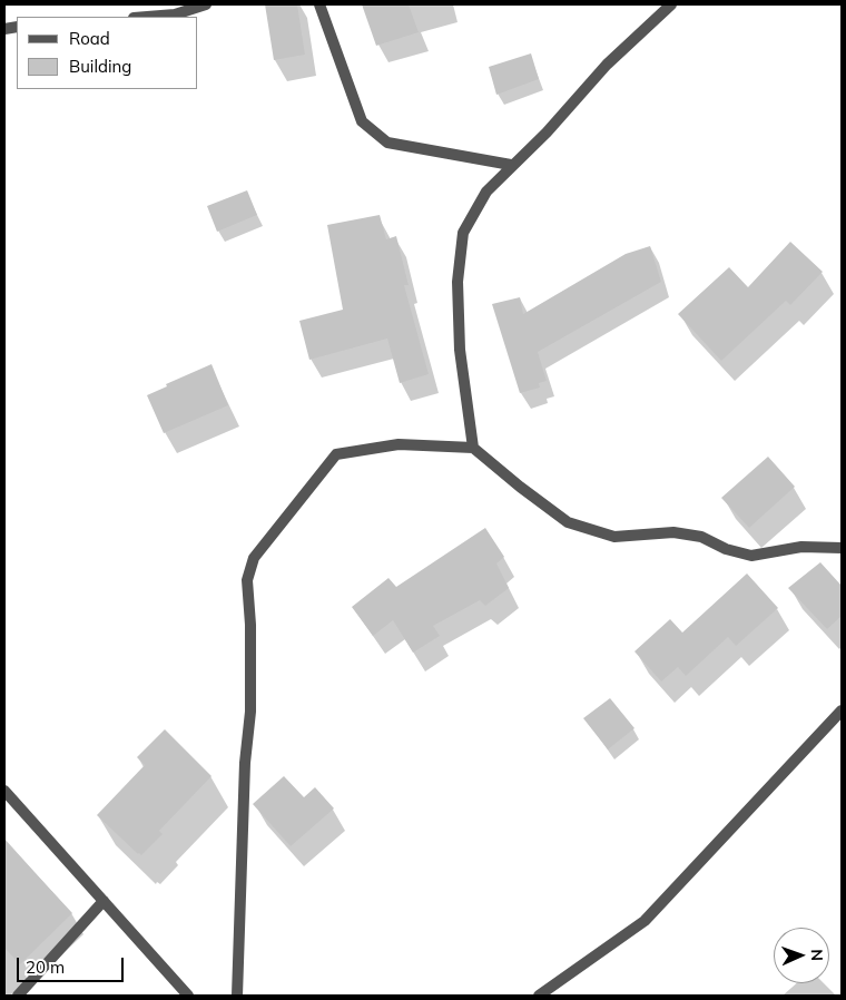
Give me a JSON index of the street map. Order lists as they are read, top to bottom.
{
  "legend": ["Road", "Building"],
  "scale_bar": "20 m",
  "north": "right"
}
